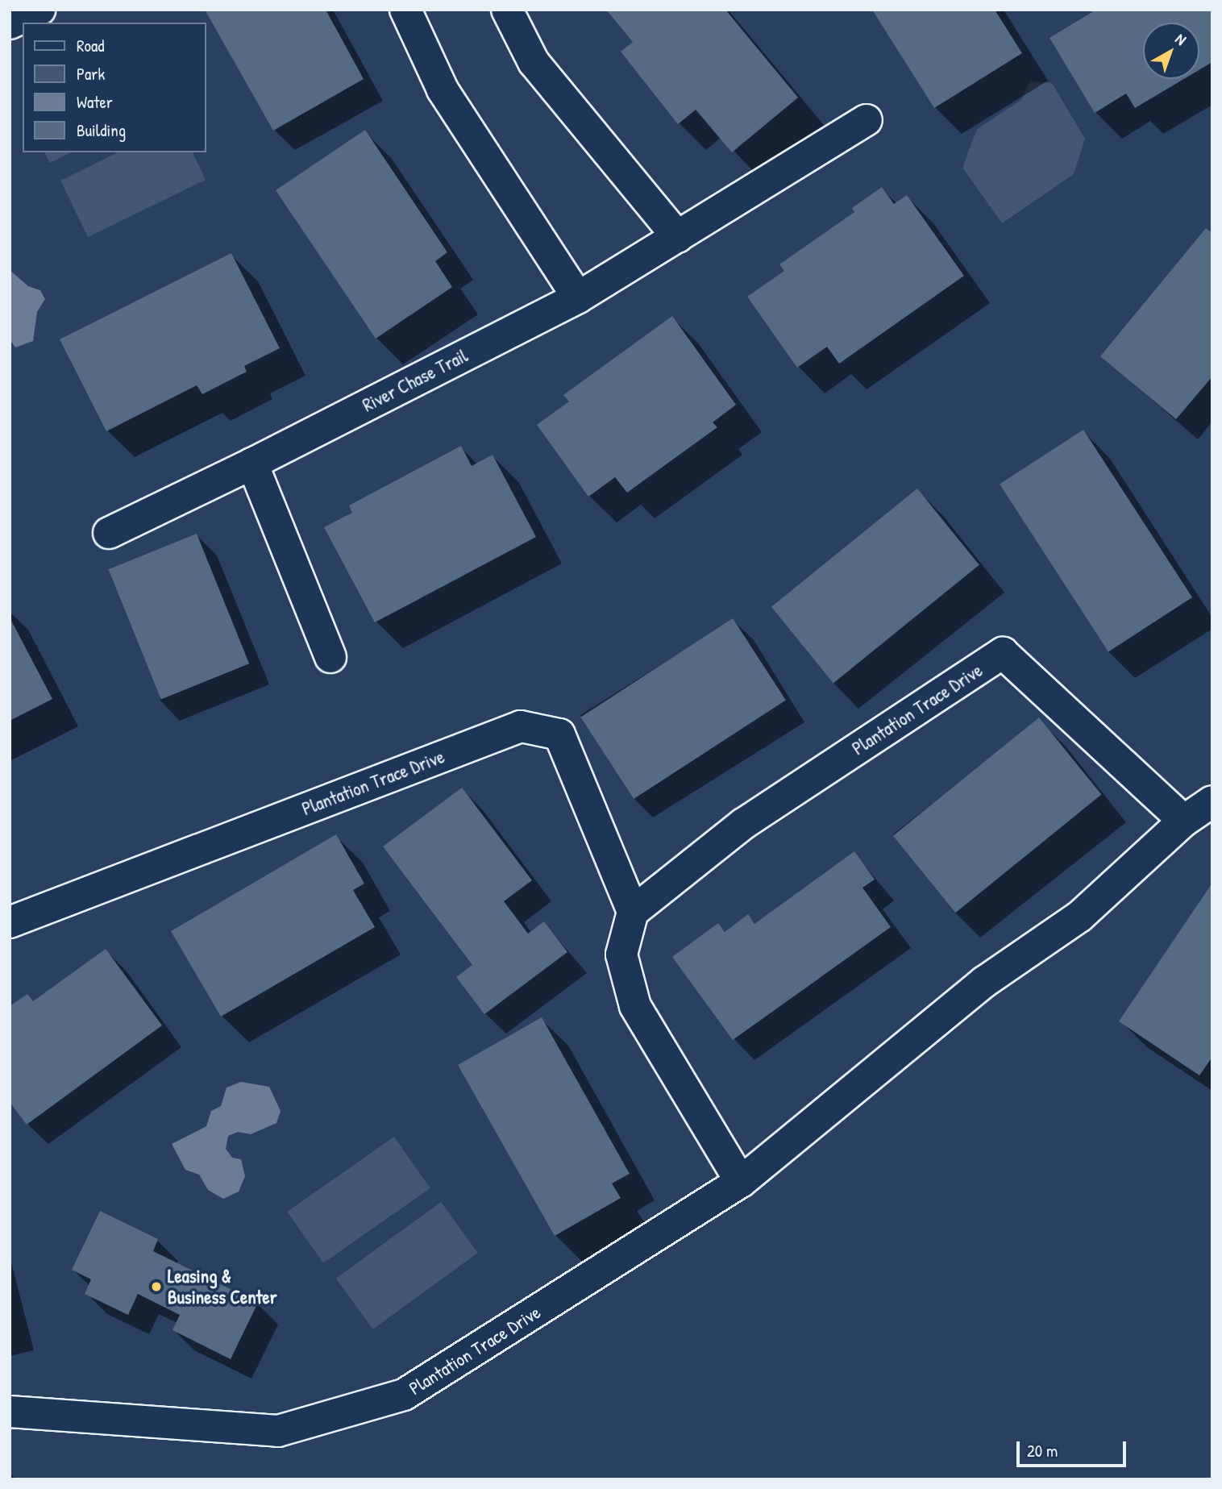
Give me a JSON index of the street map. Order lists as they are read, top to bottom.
{
  "streets": {
    "street": ["River Chase Trail", "Plantation Trace Drive"]
  },
  "places": ["Leasing & Business Center"],
  "legend": [
    "Road",
    "Park",
    "Water",
    "Building"
  ],
  "scale_bar": "20 m",
  "north": "top right"
}
